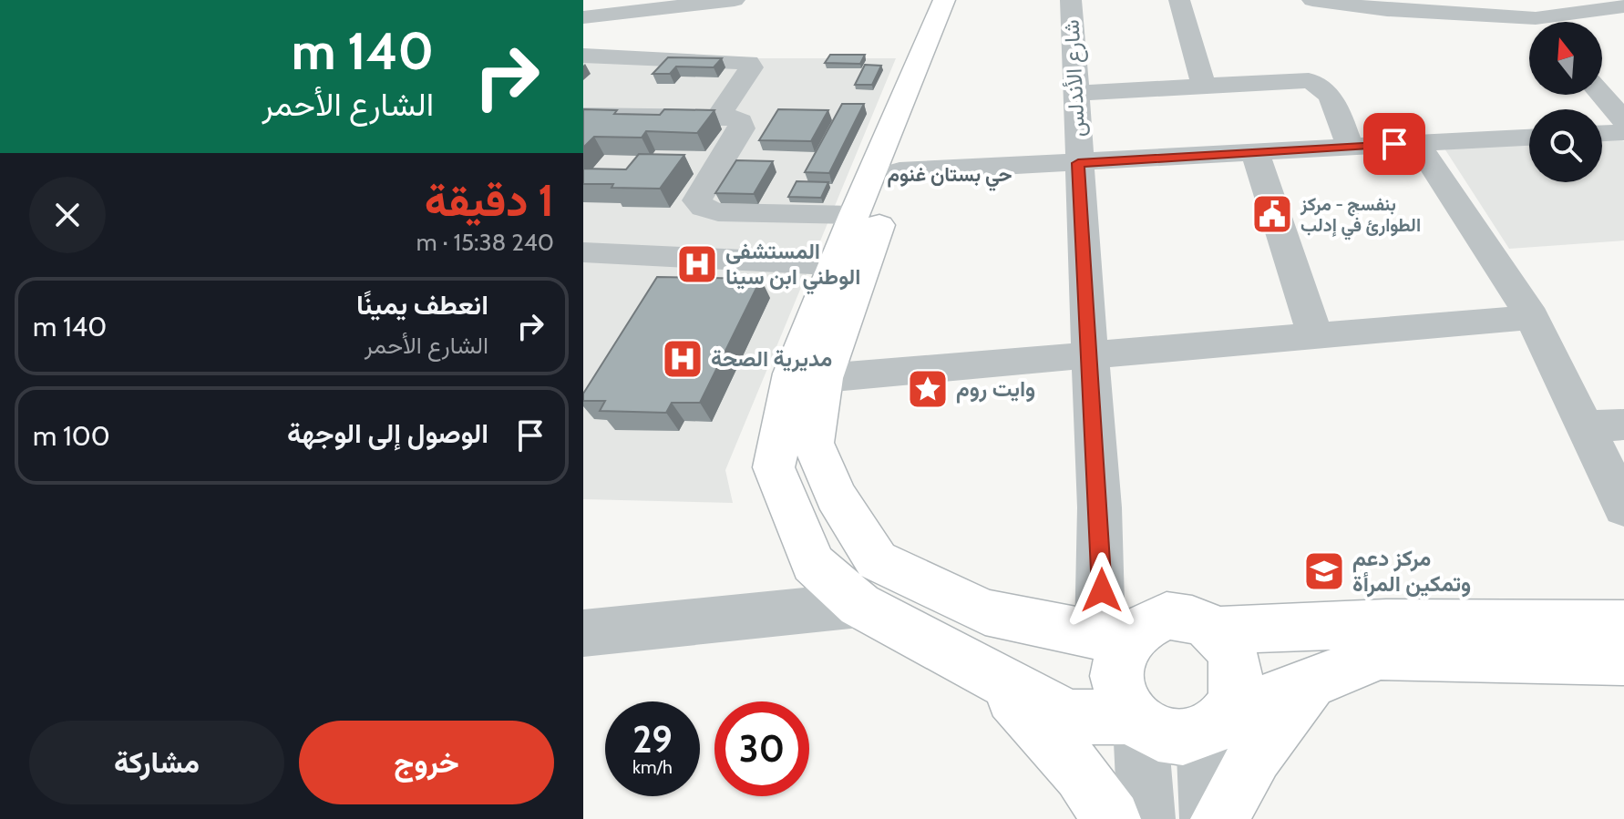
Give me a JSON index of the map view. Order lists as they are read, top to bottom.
{
  "streets": {
    "street": ["شارع الأندلس"]
  },
  "districts": ["حي بستان غنوم"],
  "places": {
    "public building": ["بنفسج - مركز الطوارئ في إدلب"],
    "hospital": ["المستشفى الوطني ابن سينا", "مديرية الصحة"],
    "place": ["وايت روم"],
    "school or university": ["مركز دعم وتمكين المرأة"]
  },
  "north": "top",
  "page": {
    "turn": ["140 m", "الشارع الأحمر"],
    "heading": ["1 دقيقة", "240 m · 15:38"],
    "list": [
      {
        "name": "انعطف يمينًا",
        "note": "الشارع الأحمر",
        "value": "140 m"
      },
      {
        "name": "الوصول إلى الوجهة",
        "value": "100 m"
      }
    ],
    "speed": "29 km/h",
    "limit": "30",
    "buttons": ["خروج", "مشاركة"]
  }
}
